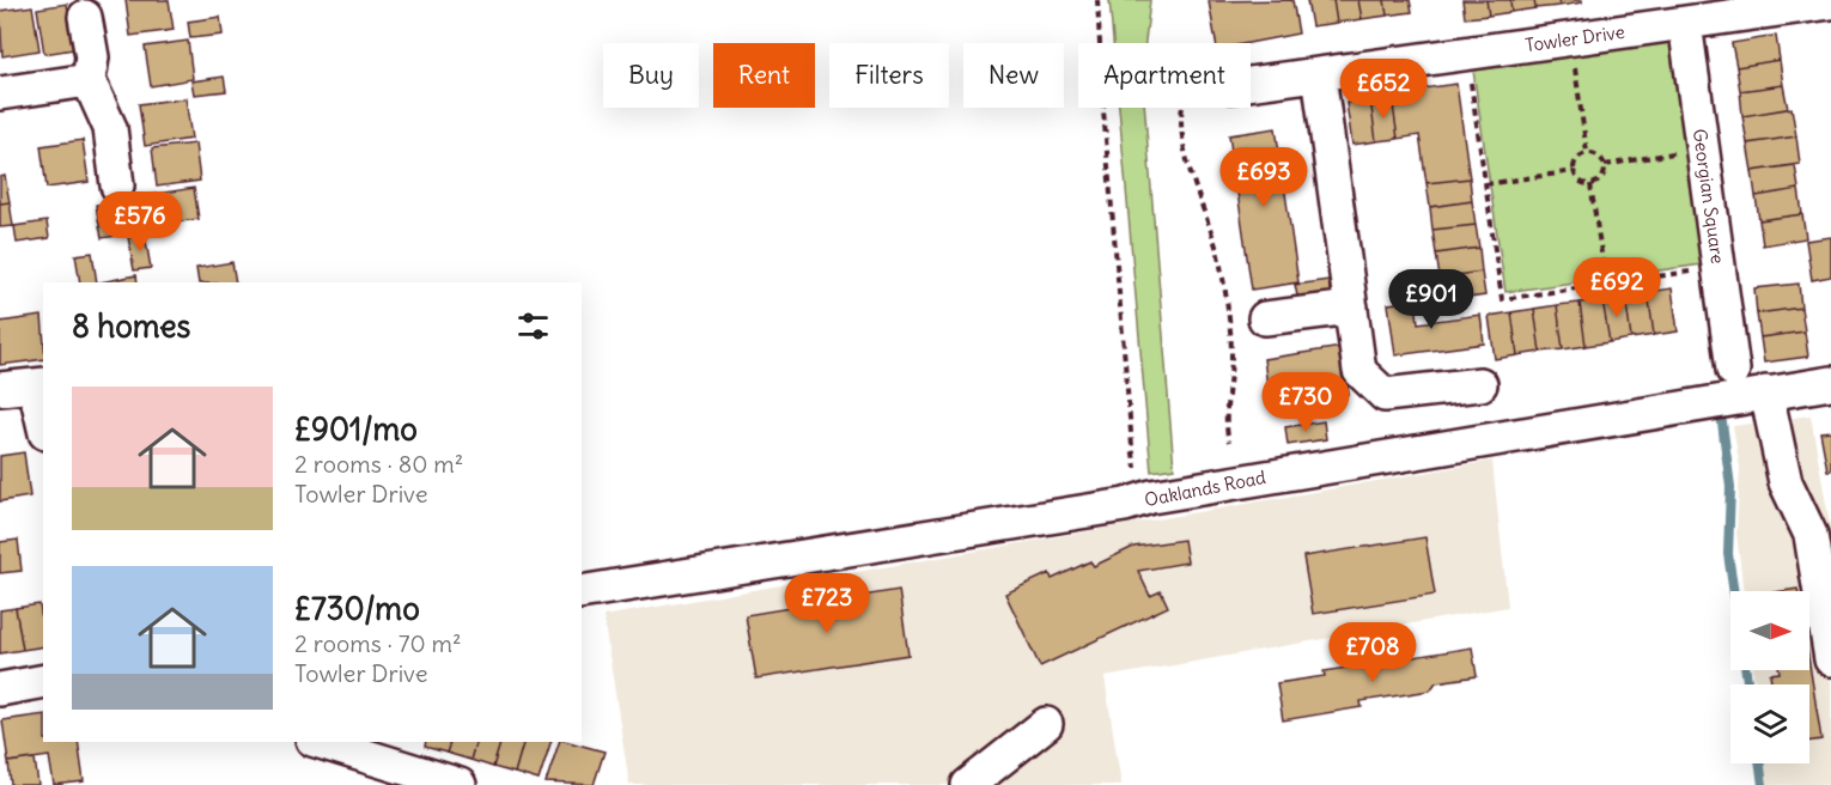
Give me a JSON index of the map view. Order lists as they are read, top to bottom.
{
  "streets": {
    "street": ["Towler Drive", "Georgian Square", "Oaklands Road"]
  },
  "crossings": [
    ["Towler Drive", "Georgian Square"]
  ],
  "north": "right",
  "page": {
    "chip": [
      "Buy",
      "Rent",
      "Filters",
      "New",
      "Apartment"
    ],
    "price": [
      "£652",
      "£693",
      "£576",
      "£692",
      "£901",
      "£730",
      "£723",
      "£708"
    ],
    "heading": "8 homes",
    "list": [
      {
        "name": "£901/mo",
        "note": "2 rooms · 80 m² · Towler Drive"
      },
      {
        "name": "£730/mo",
        "note": "2 rooms · 70 m² · Towler Drive"
      }
    ]
  }
}
